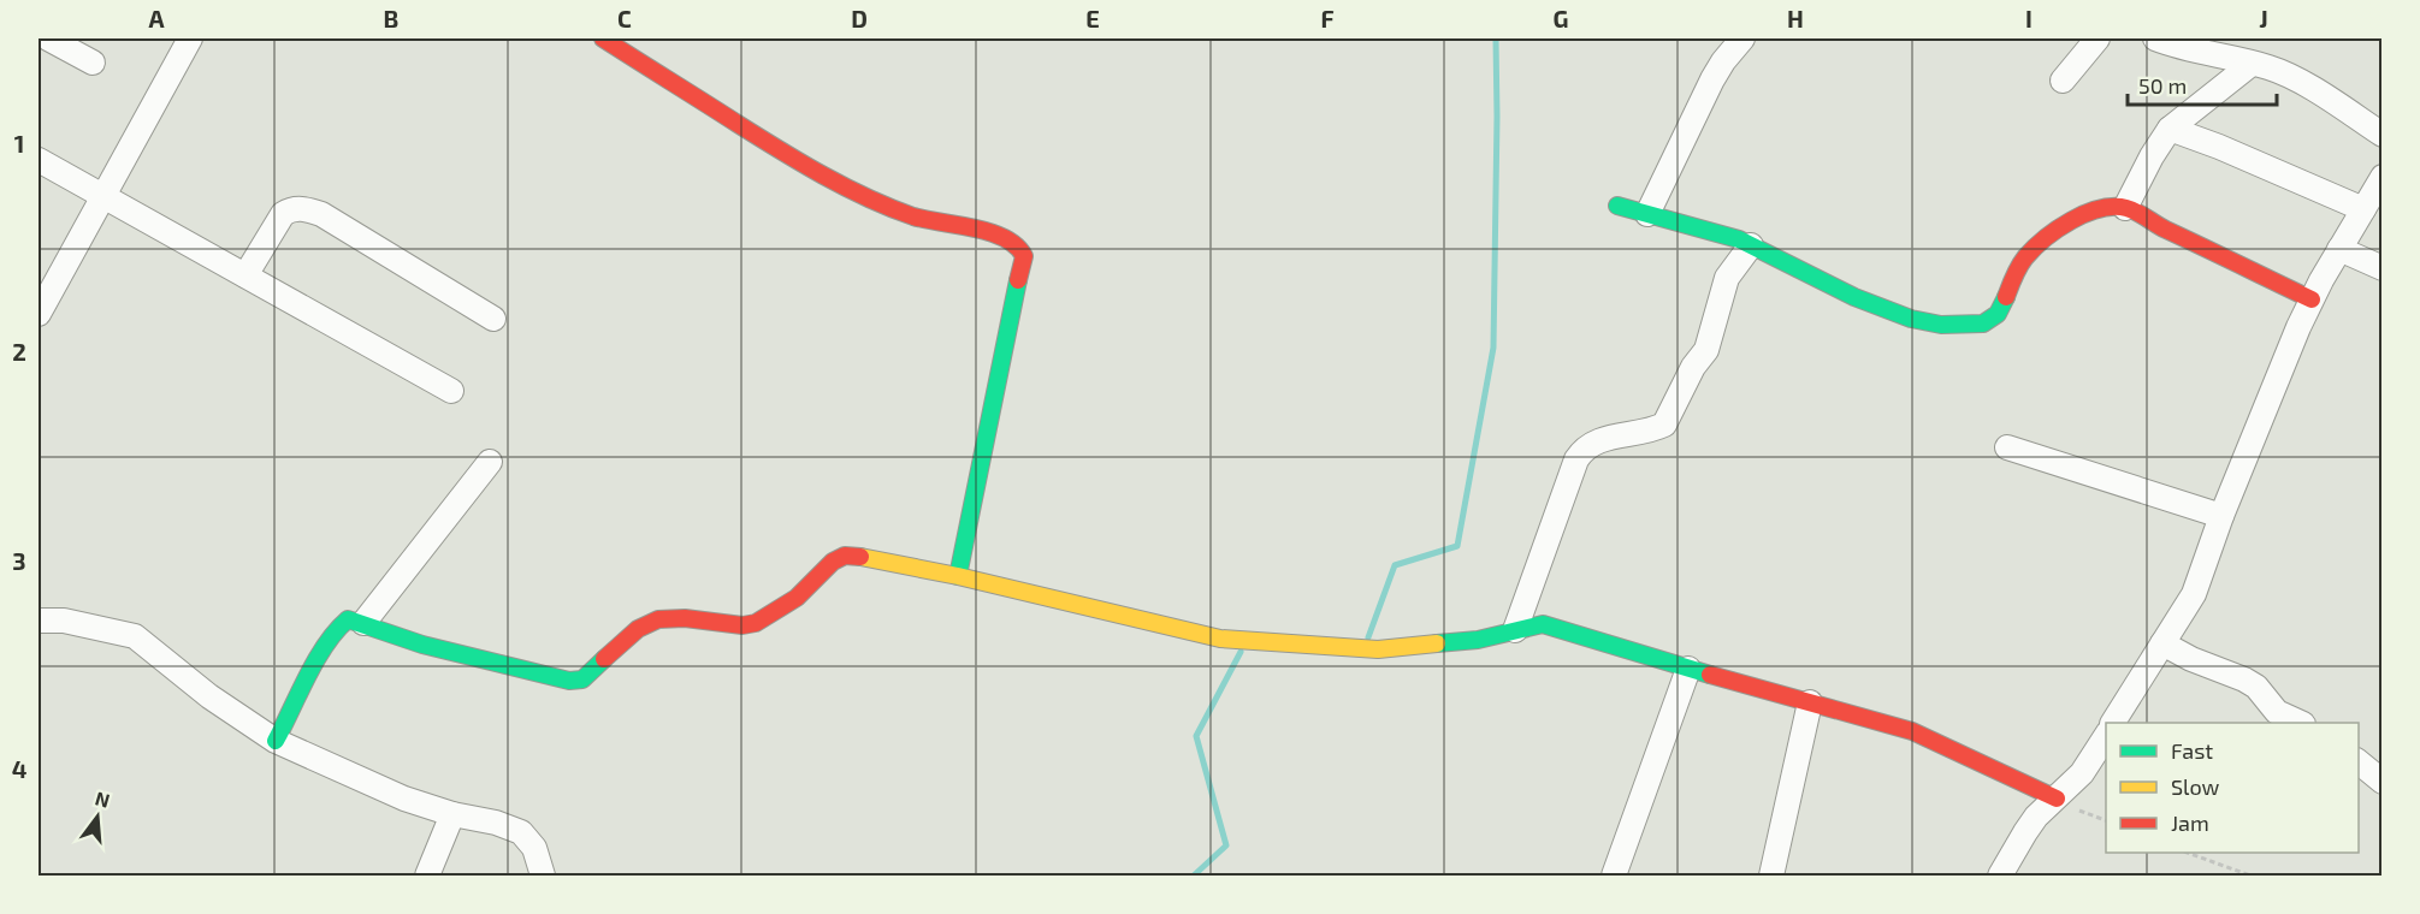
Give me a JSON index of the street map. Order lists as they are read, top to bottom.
{
  "legend": ["Fast", "Slow", "Jam"],
  "scale_bar": "50 m",
  "north": "top",
  "grid": {
    "columns": [
      "A",
      "B",
      "C",
      "D",
      "E",
      "F",
      "G",
      "H",
      "I",
      "J"
    ],
    "rows": [
      "1",
      "2",
      "3",
      "4"
    ]
  }
}
